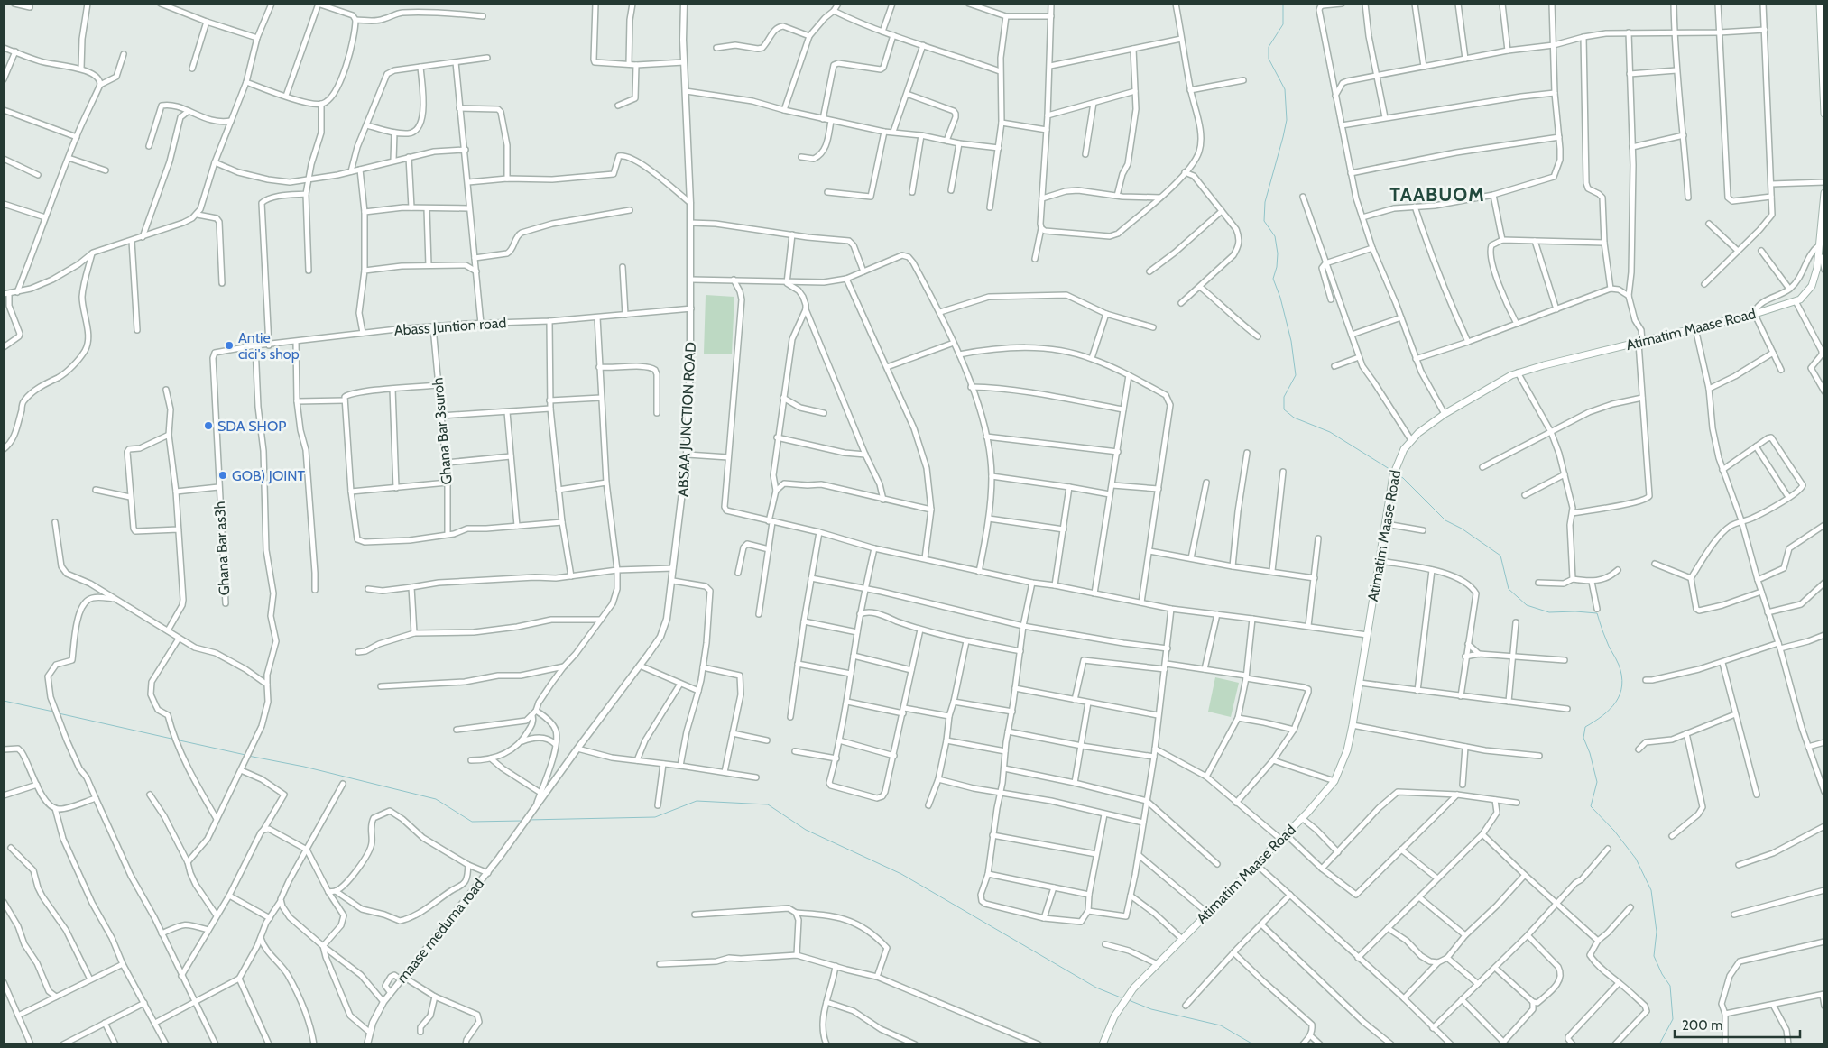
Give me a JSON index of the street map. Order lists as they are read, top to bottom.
{
  "streets": {
    "main road": ["Atimatim Maase Road"],
    "street": [
      "Abass Juntion road",
      "ABSAA JUNCTION ROAD",
      "Ghana Bar 3suroh",
      "Ghana Bar as3h",
      "maase meduma road"
    ]
  },
  "crossings": [
    ["Abass Juntion road", "ABSAA JUNCTION ROAD"],
    ["Abass Juntion road", "Ghana Bar 3suroh"],
    ["Abass Juntion road", "Ghana Bar as3h"],
    ["ABSAA JUNCTION ROAD", "maase meduma road"]
  ],
  "districts": ["TAABUOM"],
  "places": ["Antie cici's shop", "SDA SHOP", "GOB) JOINT"],
  "scale_bar": "200 m"
}
